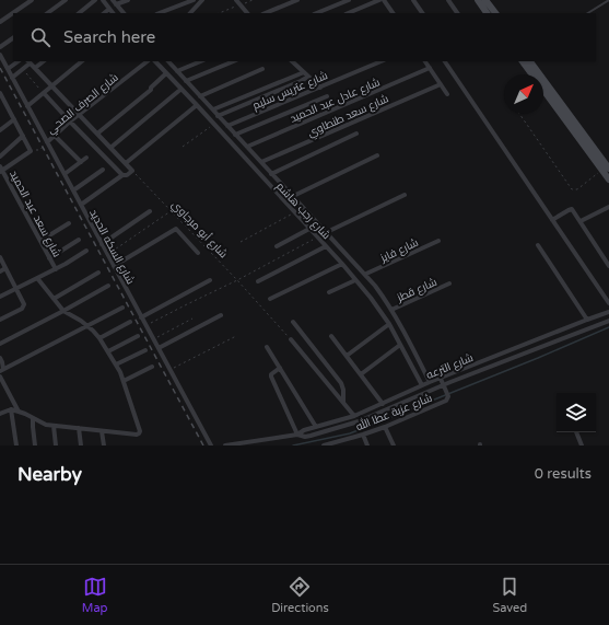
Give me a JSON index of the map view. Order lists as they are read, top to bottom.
{
  "streets": {
    "street": [
      "شارع عتريس سليم",
      "شارع عادل عبد الحميد",
      "شارع الصرف الصحي",
      "شارع سعد طنطاوي",
      "شارع رجب هاشم",
      "شارع سعد عبد الحميد",
      "شارع السكه الحديد",
      "شارع فايز",
      "شارع قطز",
      "شارع الترعه",
      "شارع عزبة عطا الله"
    ],
    "path": ["شارع أبو مرجاوي"]
  },
  "crossings": [
    ["شارع عتريس سليم", "شارع رجب هاشم"],
    ["شارع عادل عبد الحميد", "شارع رجب هاشم"],
    ["شارع الصرف الصحي", "شارع السكه الحديد"],
    ["شارع سعد طنطاوي", "شارع رجب هاشم"],
    ["شارع رجب هاشم", "شارع فايز"],
    ["شارع رجب هاشم", "شارع قطز"],
    ["شارع رجب هاشم", "شارع الترعه"],
    ["شارع الترعه", "شارع عزبة عطا الله"]
  ],
  "north": "top right",
  "page": {
    "search": "Search here",
    "heading": ["Nearby", "0 results"],
    "nav": ["Map", "Directions", "Saved"]
  }
}
